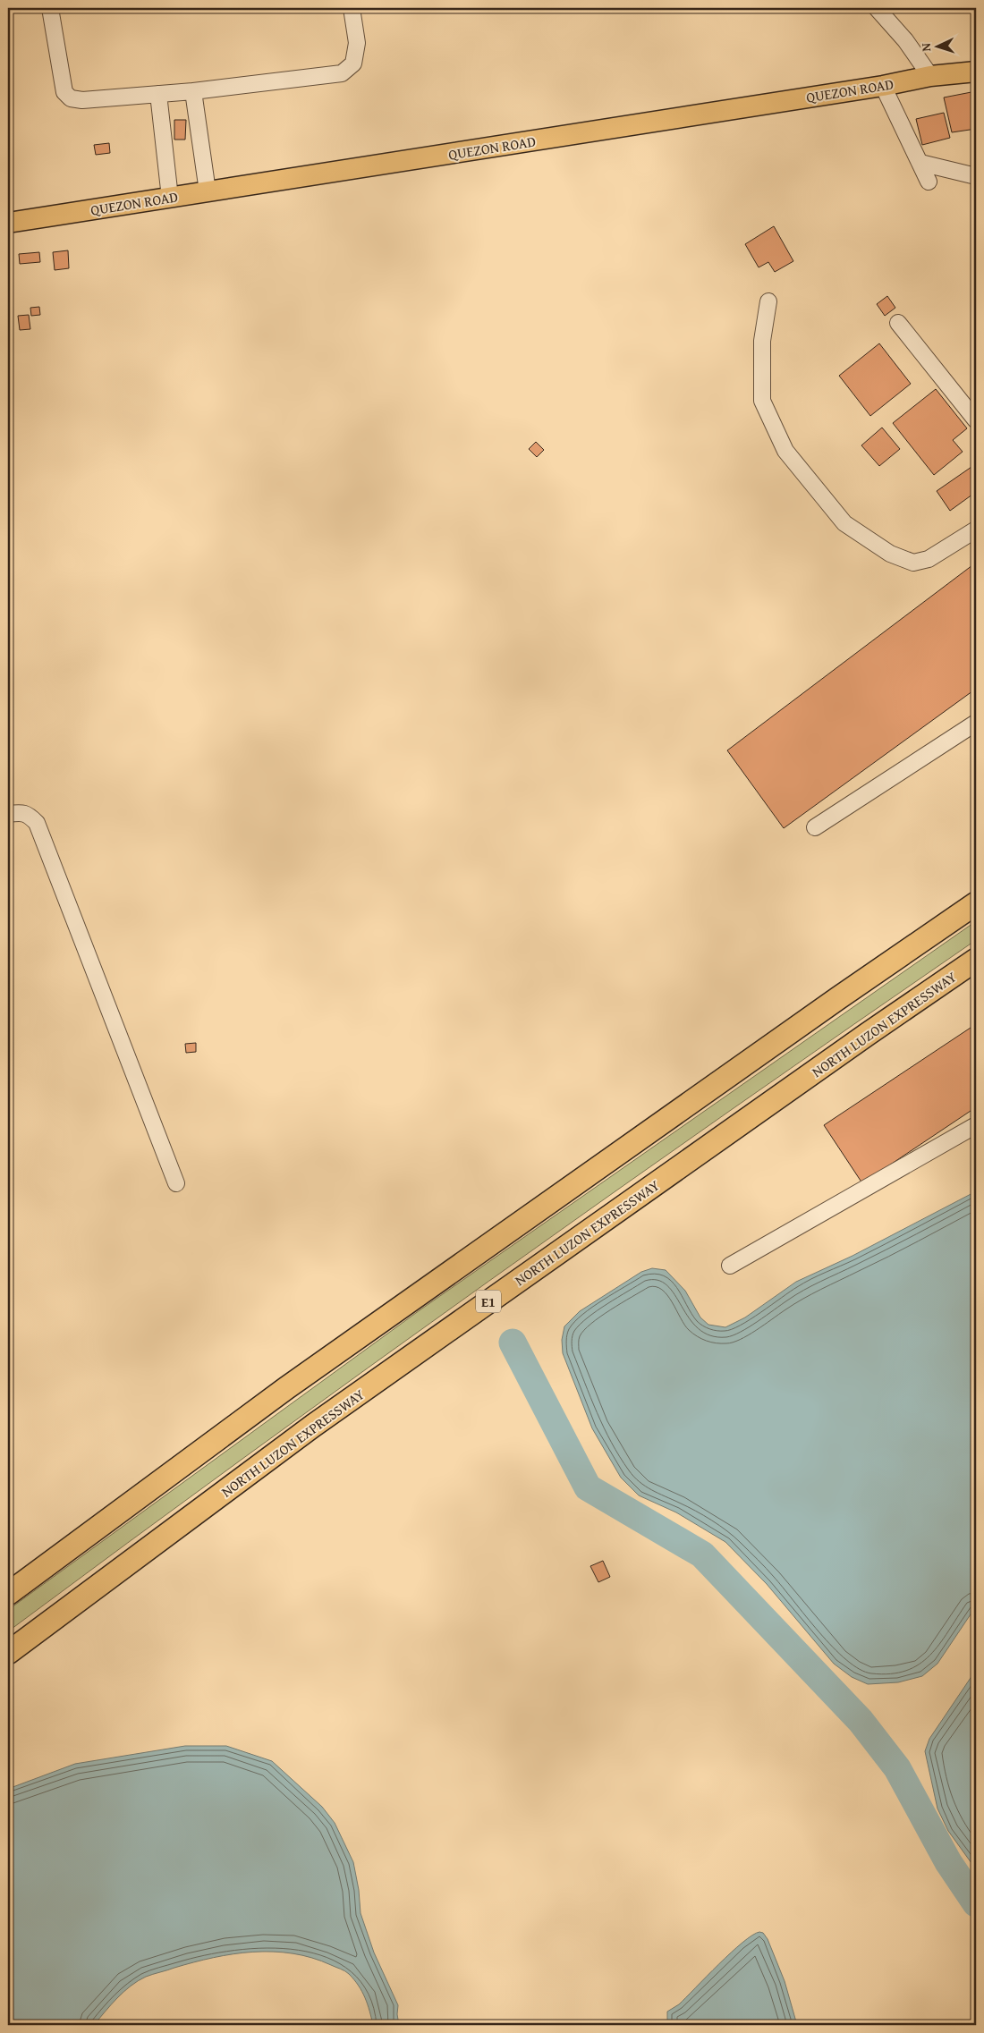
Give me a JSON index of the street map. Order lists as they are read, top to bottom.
{
  "streets": {
    "highway": ["NORTH LUZON EXPRESSWAY", "E1"],
    "main road": ["QUEZON ROAD"]
  },
  "north": "left"
}
